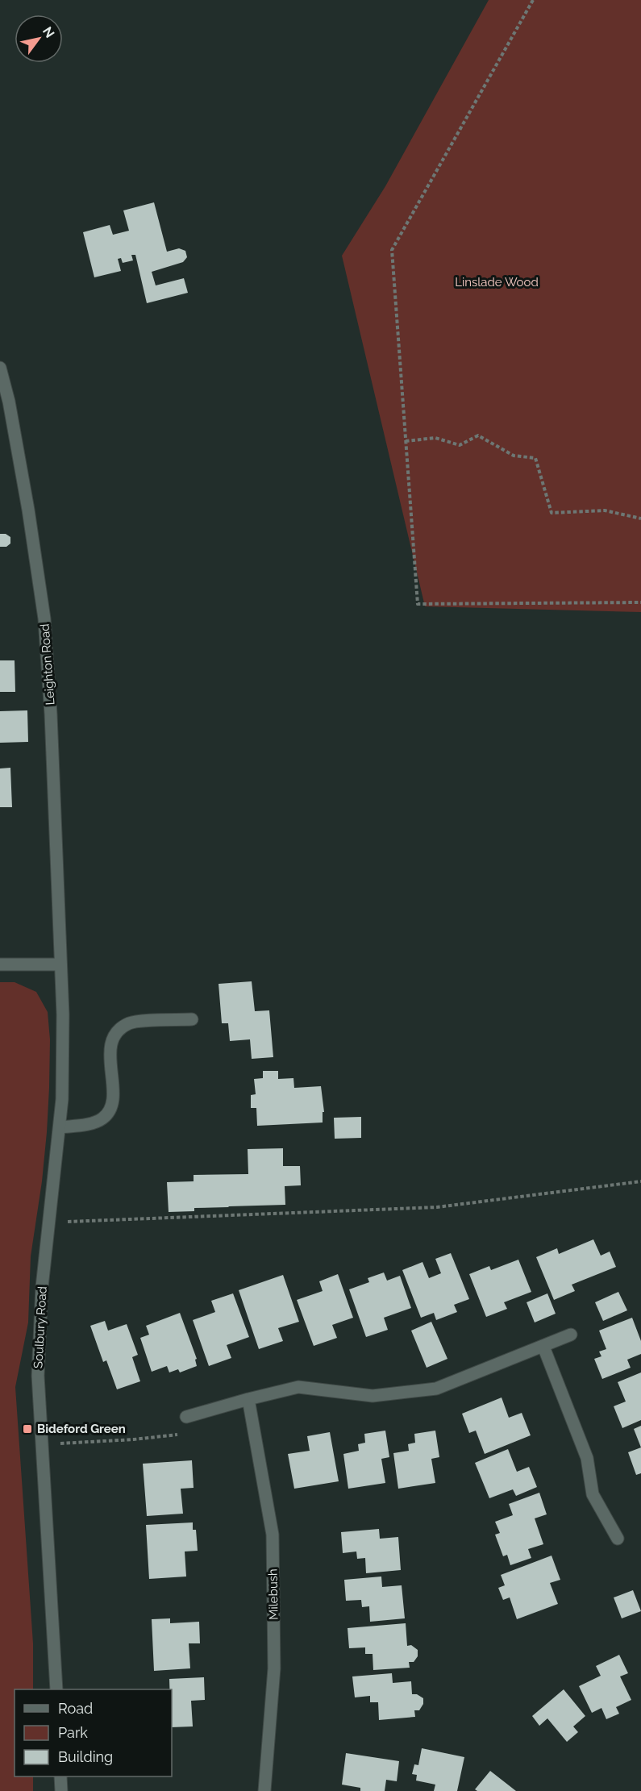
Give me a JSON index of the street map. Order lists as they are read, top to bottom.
{
  "streets": {
    "street": ["Leighton Road", "Soulbury Road", "Milebush"]
  },
  "crossings": [
    ["Leighton Road", "Soulbury Road"]
  ],
  "parks": ["Linslade Wood"],
  "places": {
    "transit": ["Bideford Green"]
  },
  "legend": ["Road", "Park", "Building"],
  "north": "top right"
}
